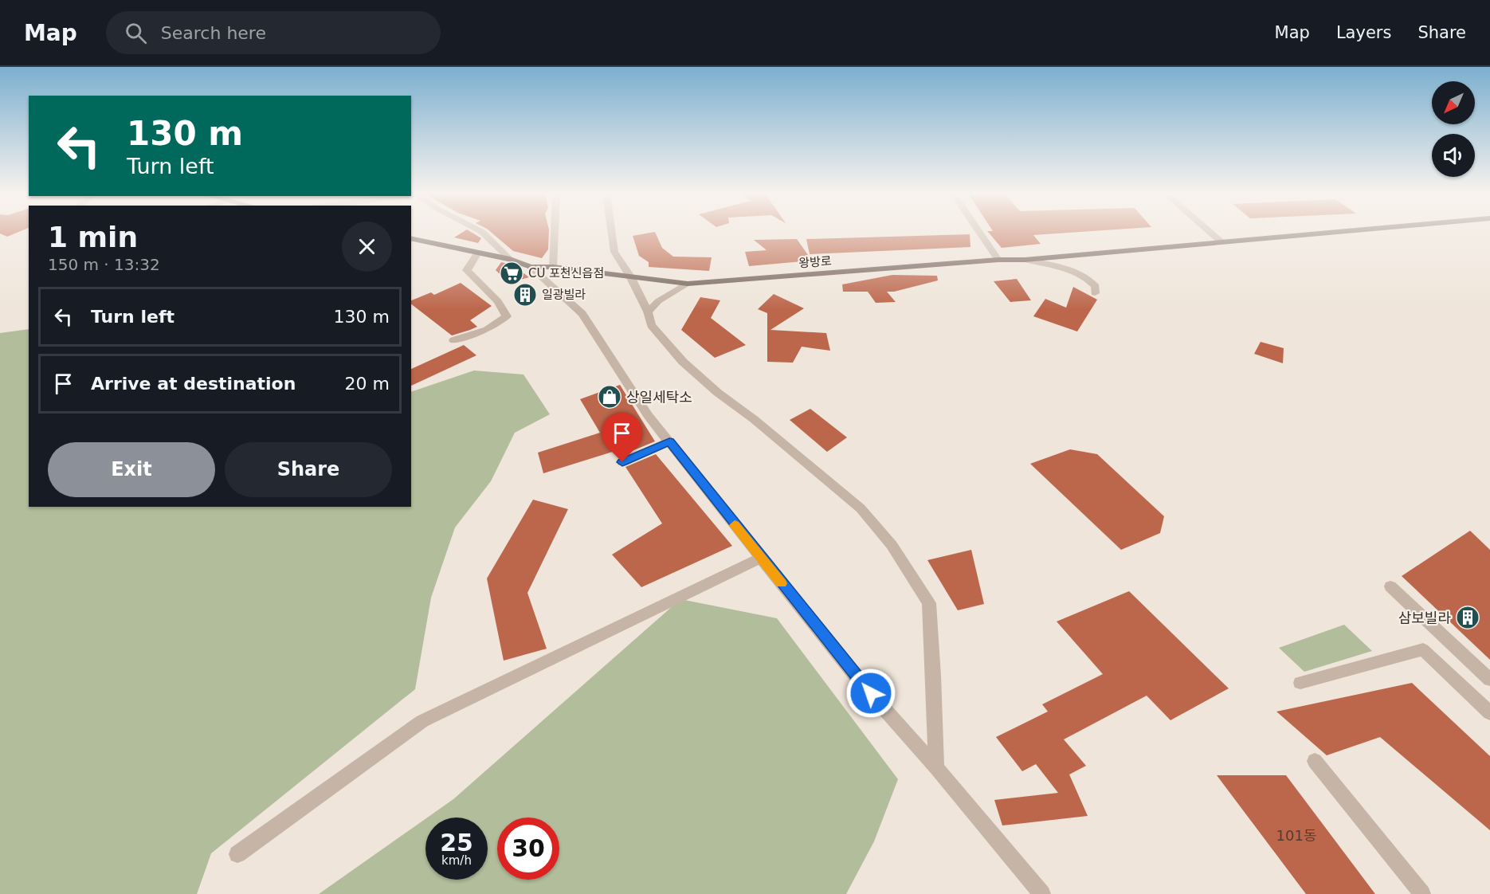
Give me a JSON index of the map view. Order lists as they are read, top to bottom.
{
  "streets": {
    "main road": ["왕방로"]
  },
  "places": {
    "supermarket": ["CU 포천신읍점"],
    "building": ["일광빌라", "삼보빌라"],
    "shop": ["상일세탁소"]
  },
  "house_numbers": ["101동"],
  "north": "bottom left",
  "page": {
    "header": "Map",
    "search": "Search here",
    "nav": ["Map", "Layers", "Share"],
    "turn": ["130 m", "Turn left"],
    "heading": ["1 min", "150 m · 13:32"],
    "list": [
      {
        "name": "Turn left",
        "value": "130 m"
      },
      {
        "name": "Arrive at destination",
        "value": "20 m"
      }
    ],
    "buttons": ["Exit", "Share"],
    "speed": "25 km/h",
    "limit": "30"
  }
}
